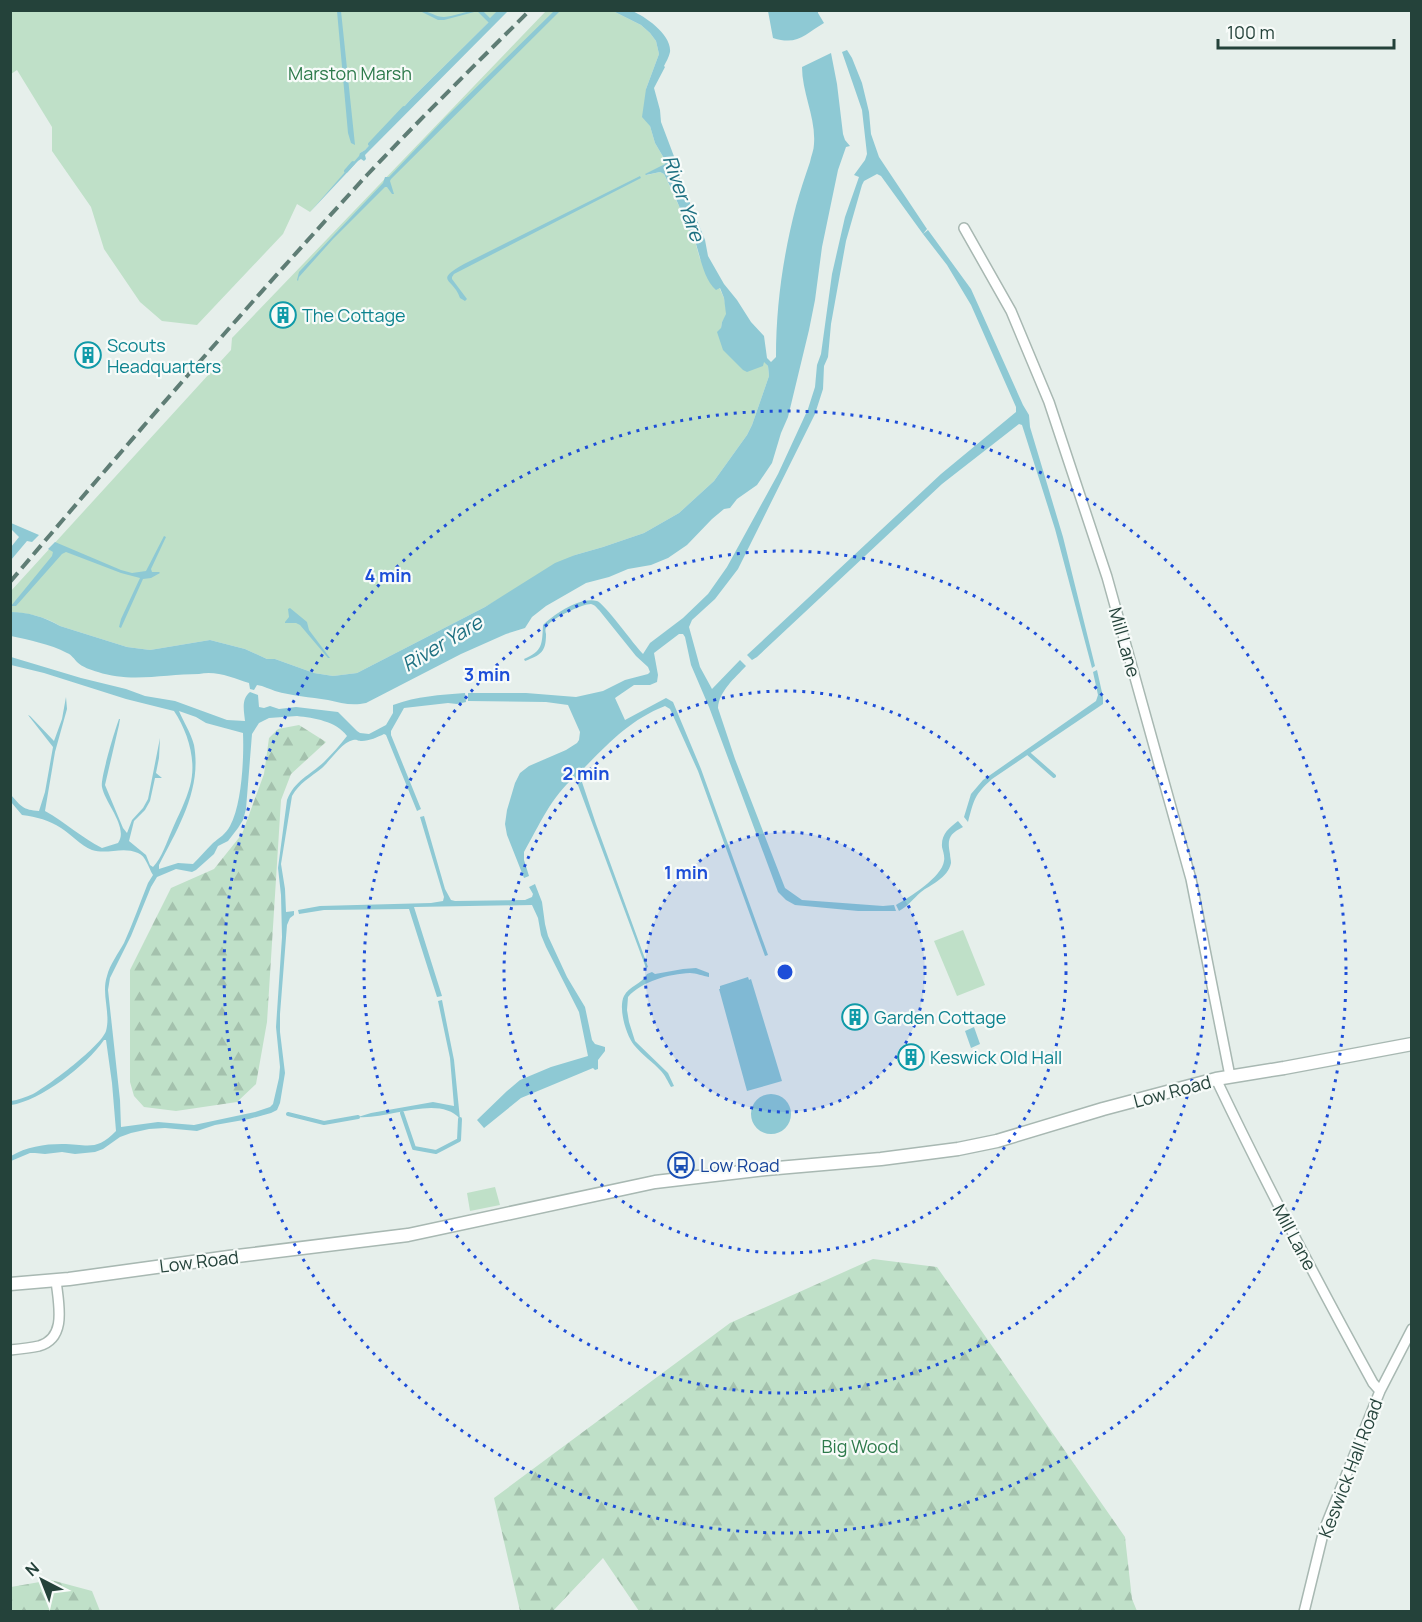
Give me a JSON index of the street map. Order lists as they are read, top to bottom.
{
  "streets": {
    "street": ["Mill Lane", "Low Road", "Keswick Hall Road"]
  },
  "crossings": [
    ["Mill Lane", "Low Road"],
    ["Mill Lane", "Keswick Hall Road"]
  ],
  "water": ["River Yare"],
  "parks": ["Marston Marsh", "Big Wood"],
  "places": {
    "building": [
      "The Cottage",
      "Scouts Headquarters",
      "Garden Cottage",
      "Keswick Old Hall"
    ],
    "bus stop": ["Low Road"]
  },
  "scale_bar": "100 m",
  "north": "top left",
  "rings": [
    "4 min",
    "3 min",
    "2 min",
    "1 min"
  ]
}
